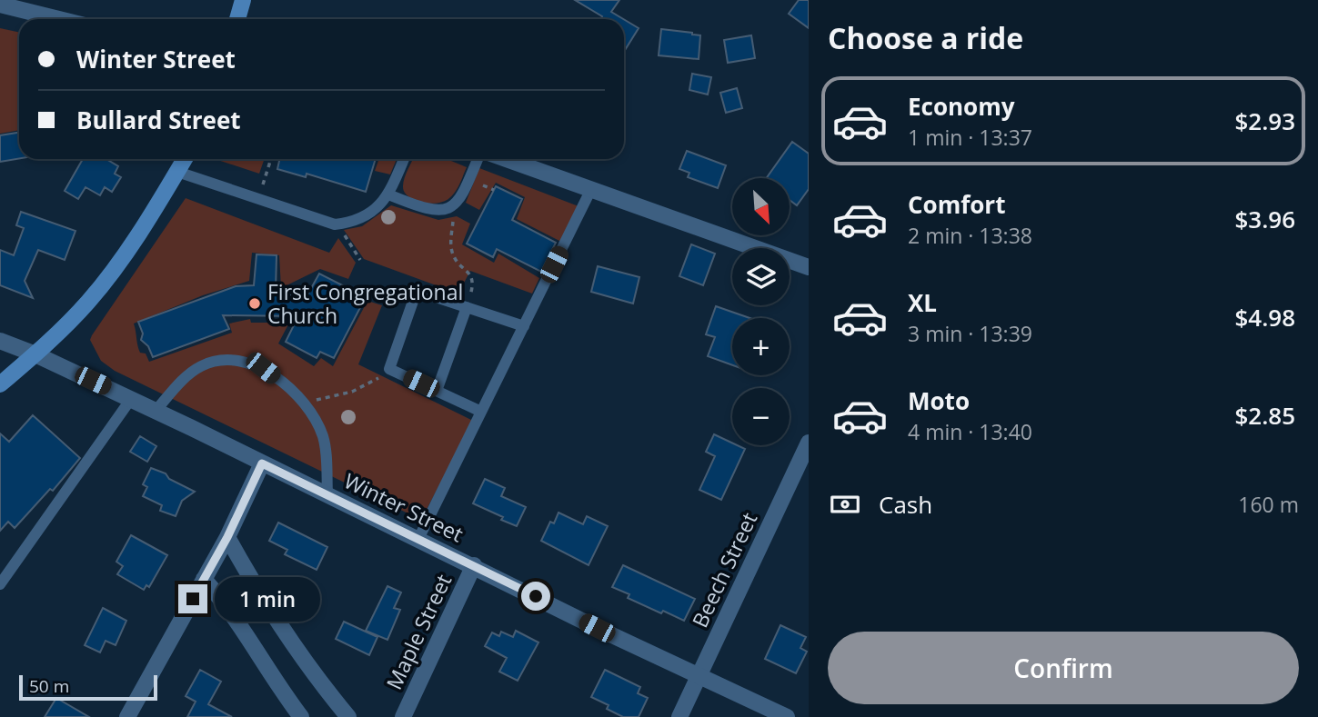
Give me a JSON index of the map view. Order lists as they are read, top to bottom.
{
  "streets": {
    "street": ["Winter Street", "Beech Street", "Maple Street"]
  },
  "crossings": [
    ["Winter Street", "Beech Street"],
    ["Winter Street", "Maple Street"]
  ],
  "places": ["First Congregational Church"],
  "scale_bar": "50 m",
  "north": "bottom right",
  "page": {
    "heading": "Choose a ride",
    "banner": ["Winter Street", "Bullard Street"],
    "list": [
      {
        "name": "Economy",
        "note": "1 min · 13:37",
        "value": "$2.93"
      },
      {
        "name": "Comfort",
        "note": "2 min · 13:38",
        "value": "$3.96"
      },
      {
        "name": "XL",
        "note": "3 min · 13:39",
        "value": "$4.98"
      },
      {
        "name": "Moto",
        "note": "4 min · 13:40",
        "value": "$2.85"
      }
    ],
    "map_buttons": ["+", "−"],
    "pay": ["Cash", "160 m"],
    "bubble": "1 min",
    "buttons": "Confirm",
    "scale": "50 m"
  }
}
